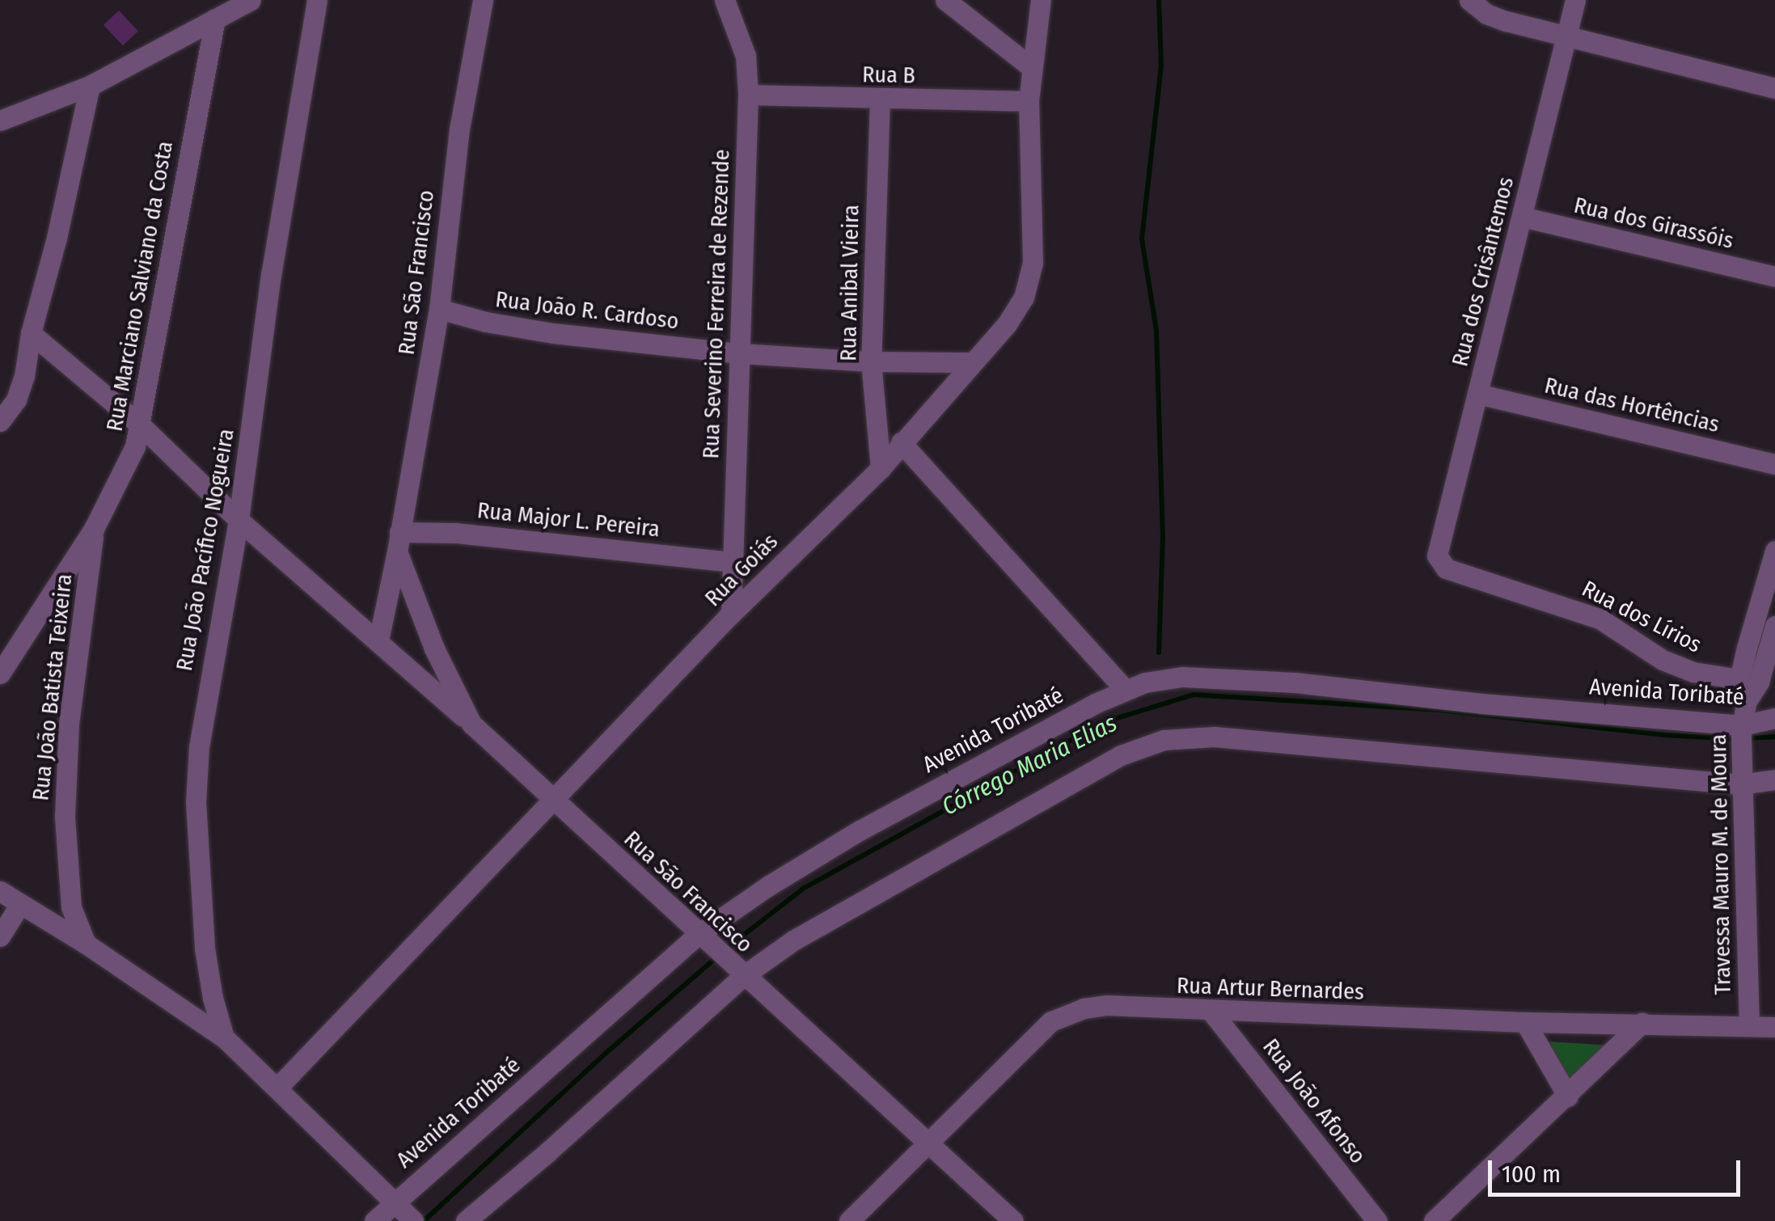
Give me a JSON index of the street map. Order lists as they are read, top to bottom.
{
  "streets": {
    "street": [
      "Rua B",
      "Rua dos Girassóis",
      "Rua dos Crisântemos",
      "Rua São Francisco",
      "Rua Anibal Vieira",
      "Rua Marciano Salviano da Costa",
      "Rua Severino Ferreira de Rezende",
      "Rua João R. Cardoso",
      "Rua das Hortências",
      "Rua Major L. Pereira",
      "Rua João Pacífico Nogueira",
      "Rua Goiás",
      "Rua dos Lírios",
      "Rua João Batista Teixeira",
      "Avenida Toribaté",
      "Travessa Mauro M. de Moura",
      "Rua Artur Bernardes",
      "Rua João Afonso"
    ]
  },
  "crossings": [
    ["Rua B", "Rua Anibal Vieira"],
    ["Rua B", "Rua Severino Ferreira de Rezende"],
    ["Rua B", "Rua Goiás"],
    ["Rua dos Girassóis", "Rua dos Crisântemos"],
    ["Rua dos Crisântemos", "Rua das Hortências"],
    ["Rua dos Crisântemos", "Rua dos Lírios"],
    ["Rua São Francisco", "Rua João R. Cardoso"],
    ["Rua São Francisco", "Rua Major L. Pereira"],
    ["Rua São Francisco", "Rua Goiás"],
    ["Rua São Francisco", "Avenida Toribaté"],
    ["Rua São Francisco", "Rua Artur Bernardes"],
    ["Rua Anibal Vieira", "Rua João R. Cardoso"],
    ["Rua Anibal Vieira", "Rua Goiás"],
    ["Rua Marciano Salviano da Costa", "Rua João Batista Teixeira"],
    ["Rua Severino Ferreira de Rezende", "Rua João R. Cardoso"],
    ["Rua Severino Ferreira de Rezende", "Rua Major L. Pereira"],
    ["Rua Severino Ferreira de Rezende", "Rua Goiás"],
    ["Rua João R. Cardoso", "Rua Goiás"],
    ["Rua dos Lírios", "Travessa Mauro M. de Moura"],
    ["Avenida Toribaté", "Travessa Mauro M. de Moura"],
    ["Travessa Mauro M. de Moura", "Rua Artur Bernardes"],
    ["Rua Artur Bernardes", "Rua João Afonso"]
  ],
  "water": ["Córrego Maria Elias"],
  "scale_bar": "100 m"
}
